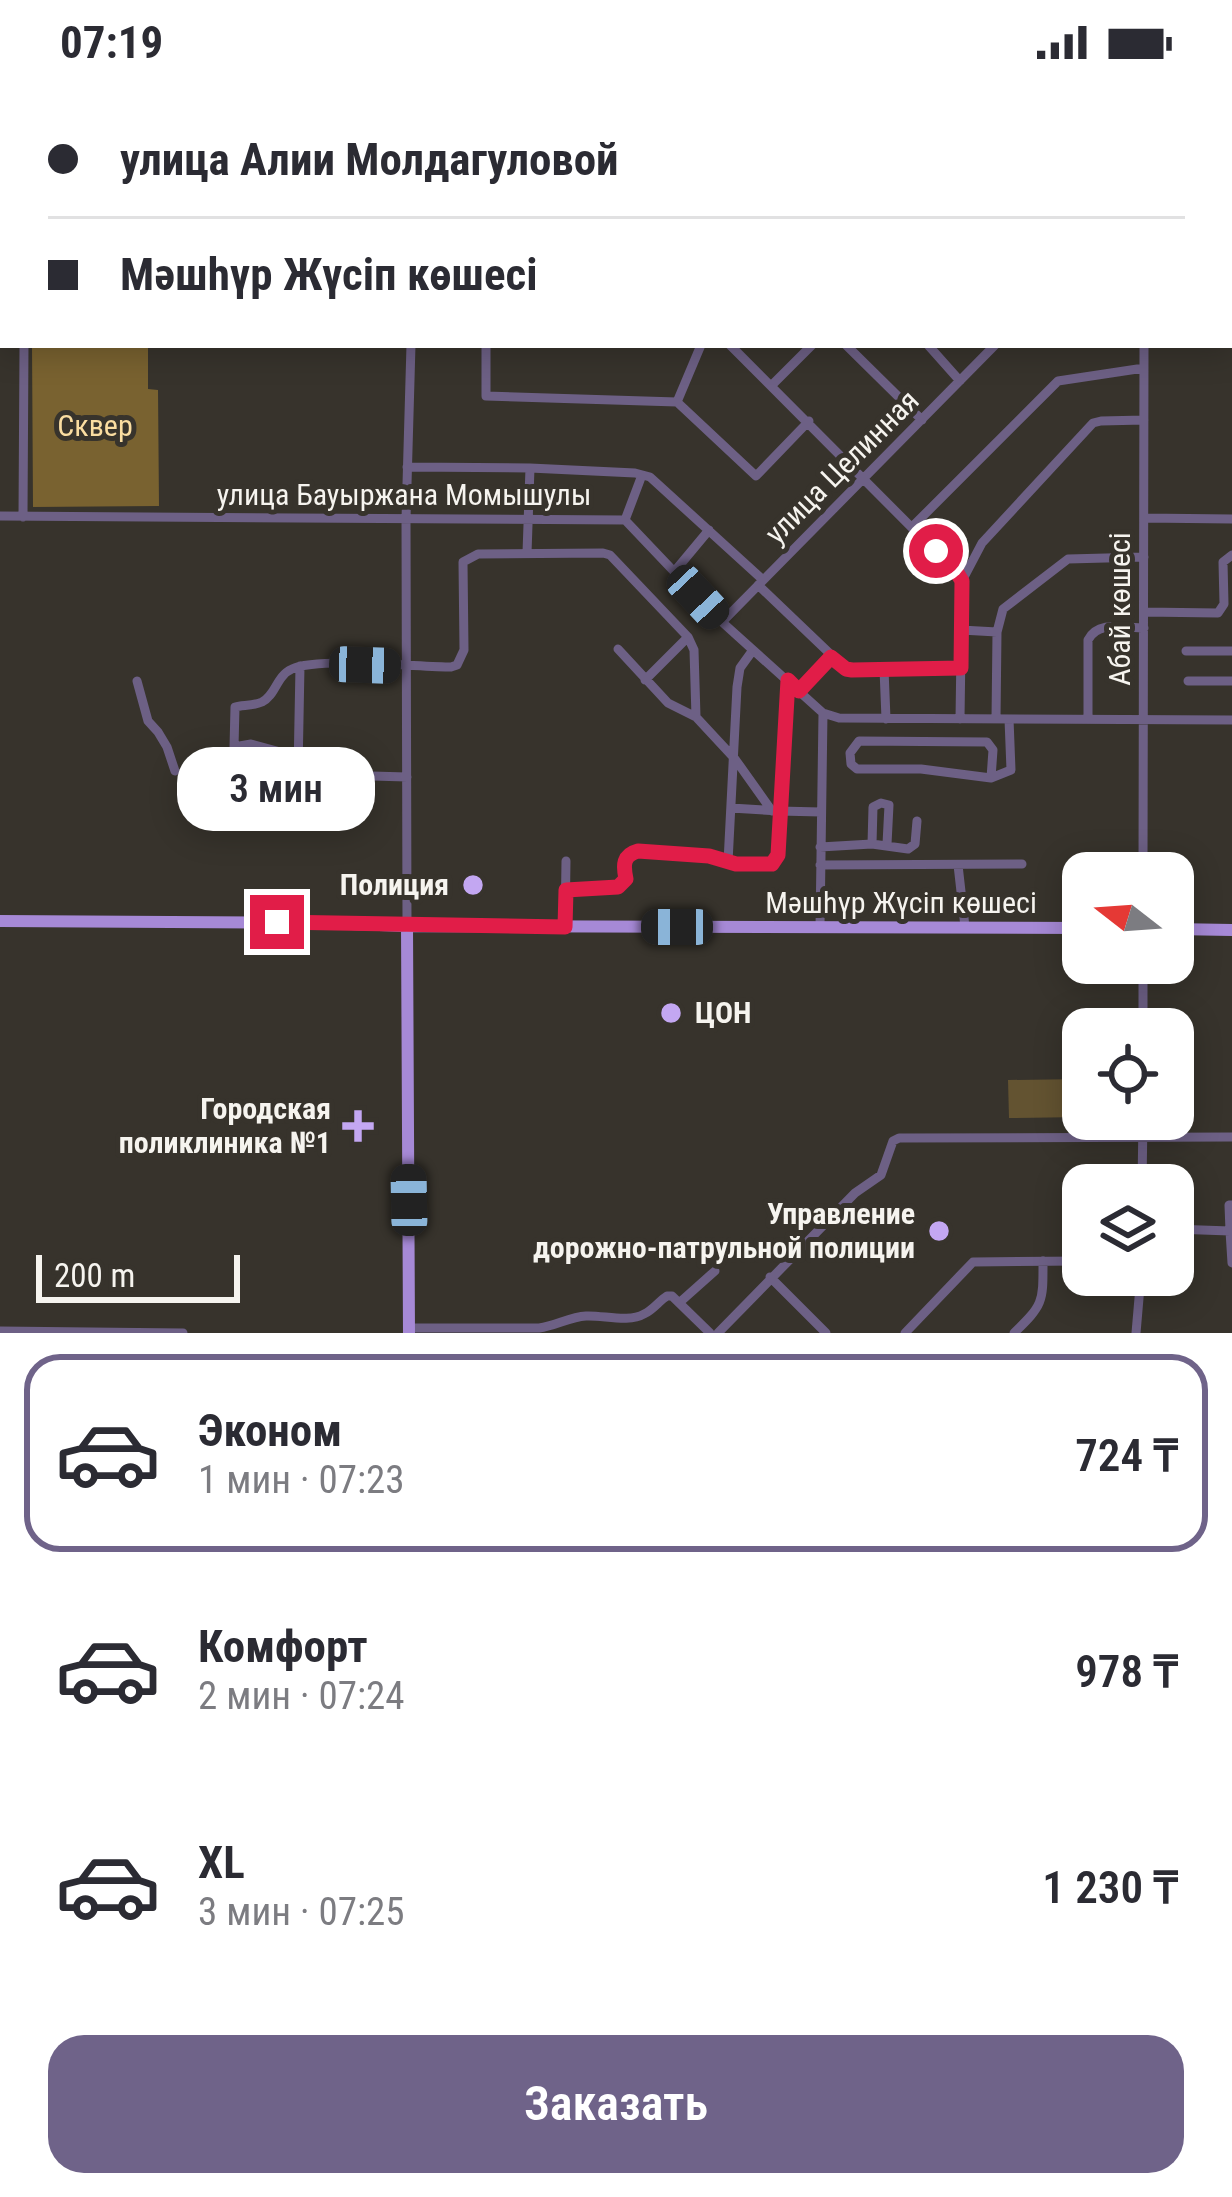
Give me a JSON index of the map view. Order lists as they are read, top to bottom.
{
  "streets": {
    "main road": ["Мәшһүр Жүсіп көшесі"],
    "street": ["улица Целинная", "улица Бауыржана Момышулы", "Абай көшесі"]
  },
  "crossings": [
    ["улица Целинная", "улица Бауыржана Момышулы"]
  ],
  "parks": ["Сквер"],
  "places": {
    "other": ["Полиция", "ЦОН", "Управление дорожно-патрульной полиции"],
    "health": ["Городская поликлиника №1"]
  },
  "scale_bar": "200 m",
  "north": "left",
  "page": {
    "status": "07:19",
    "banner": ["улица Алии Молдагуловой", "Мәшһүр Жүсіп көшесі"],
    "bubble": "3 мин",
    "scale": "200 m",
    "list": [
      {
        "name": "Эконом",
        "note": "1 мин · 07:23",
        "value": "724 ₸"
      },
      {
        "name": "Комфорт",
        "note": "2 мин · 07:24",
        "value": "978 ₸"
      },
      {
        "name": "XL",
        "note": "3 мин · 07:25",
        "value": "1 230 ₸"
      }
    ],
    "buttons": "Заказать"
  }
}
